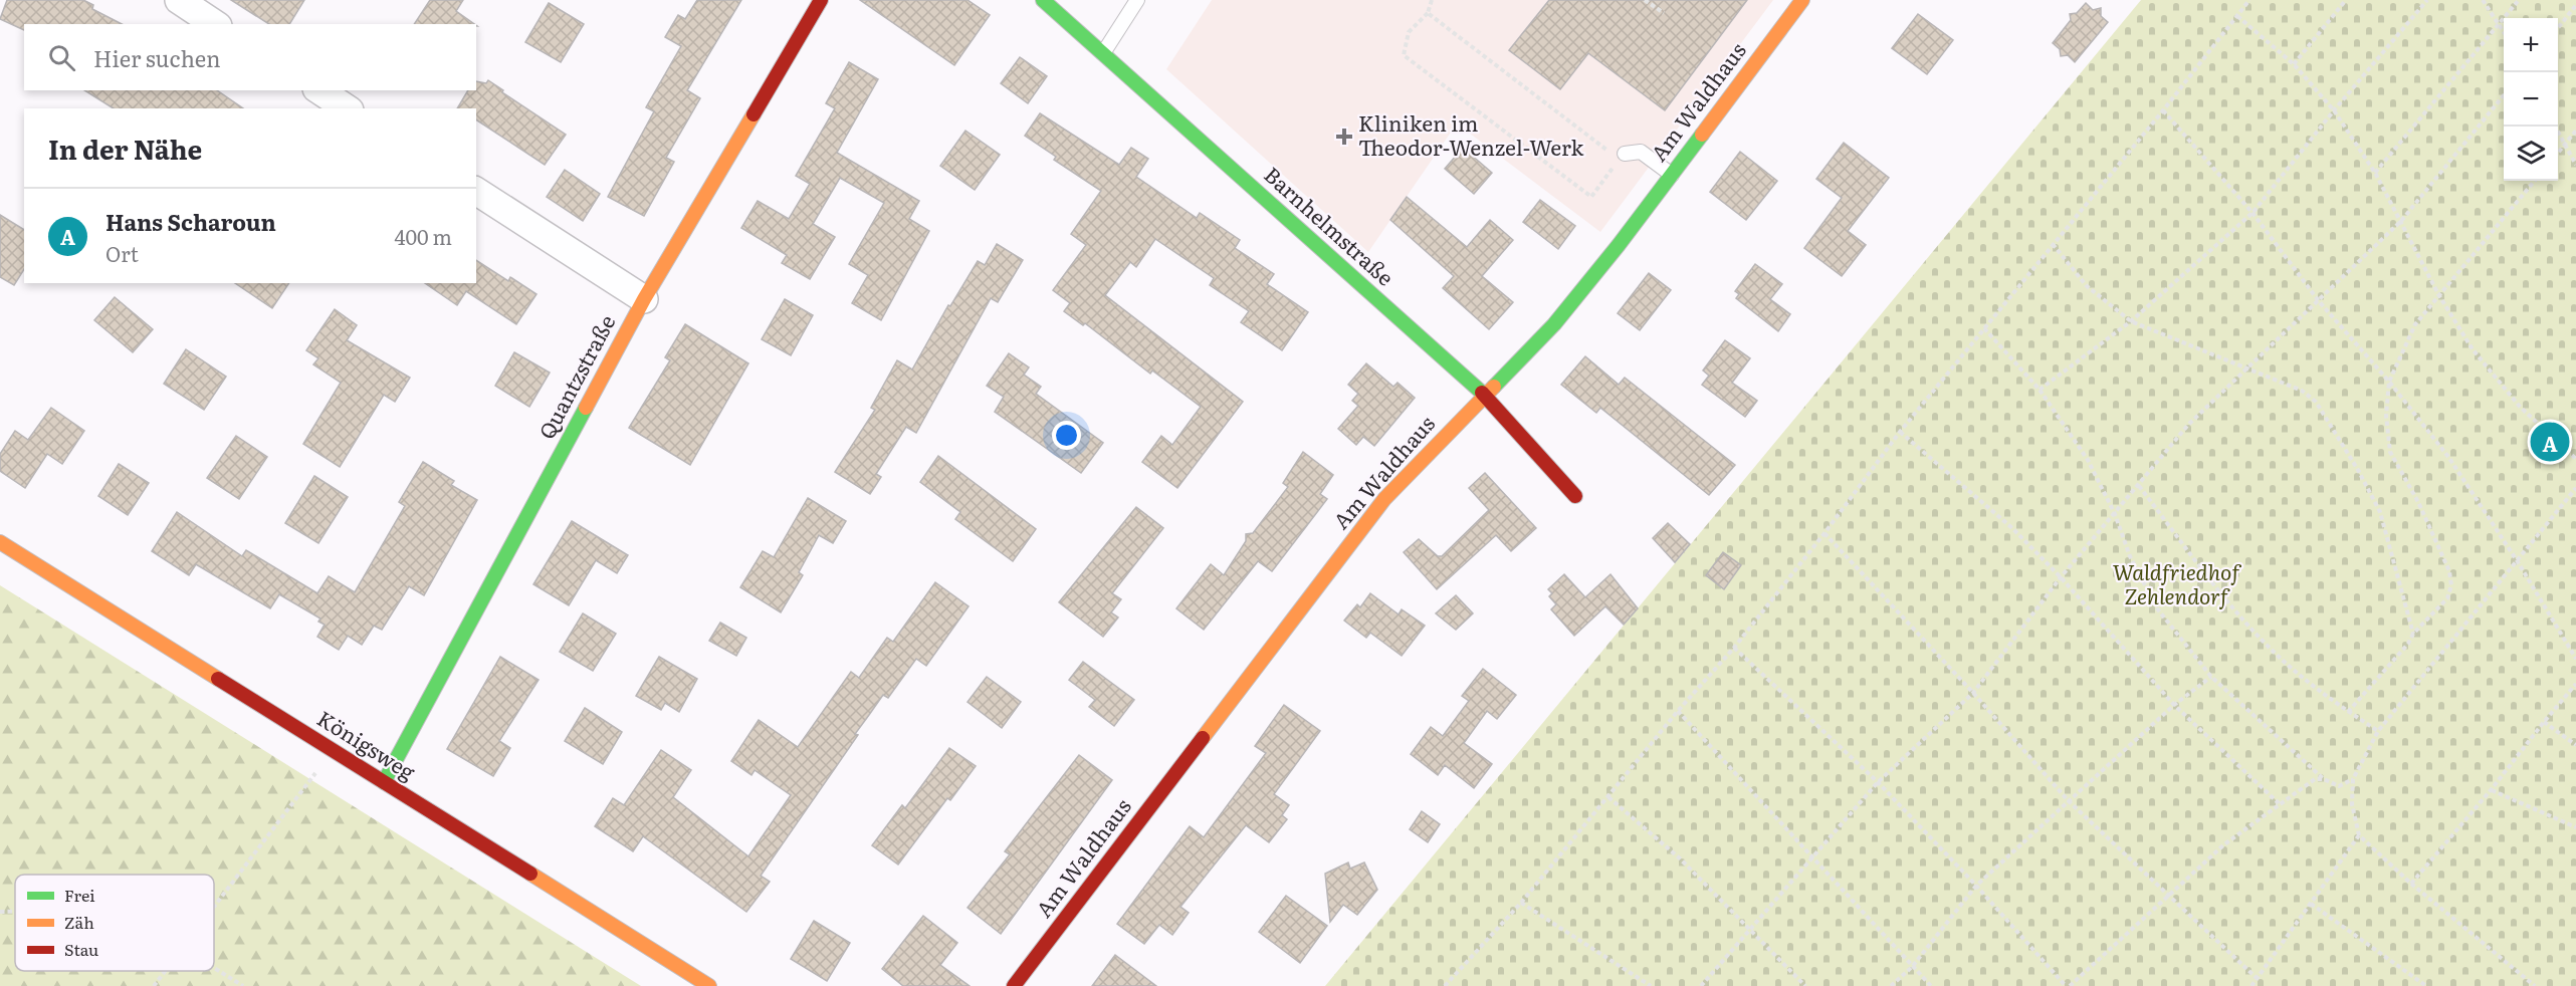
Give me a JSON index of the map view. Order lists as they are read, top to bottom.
{
  "streets": {
    "street": [
      "Am Waldhaus",
      "Barnhelmstraße",
      "Quantzstraße",
      "Königsweg"
    ]
  },
  "crossings": [
    ["Am Waldhaus", "Barnhelmstraße"],
    ["Quantzstraße", "Königsweg"]
  ],
  "parks": ["Waldfriedhof Zehlendorf"],
  "places": {
    "health": ["Kliniken im Theodor-Wenzel-Werk"]
  },
  "legend": ["Frei", "Zäh", "Stau"],
  "page": {
    "map_buttons": ["+", "−"],
    "search": "Hier suchen",
    "heading": "In der Nähe",
    "list": [
      {
        "mark": "A",
        "name": "Hans Scharoun",
        "note": "Ort",
        "value": "400 m"
      }
    ],
    "pins": "A"
  }
}
